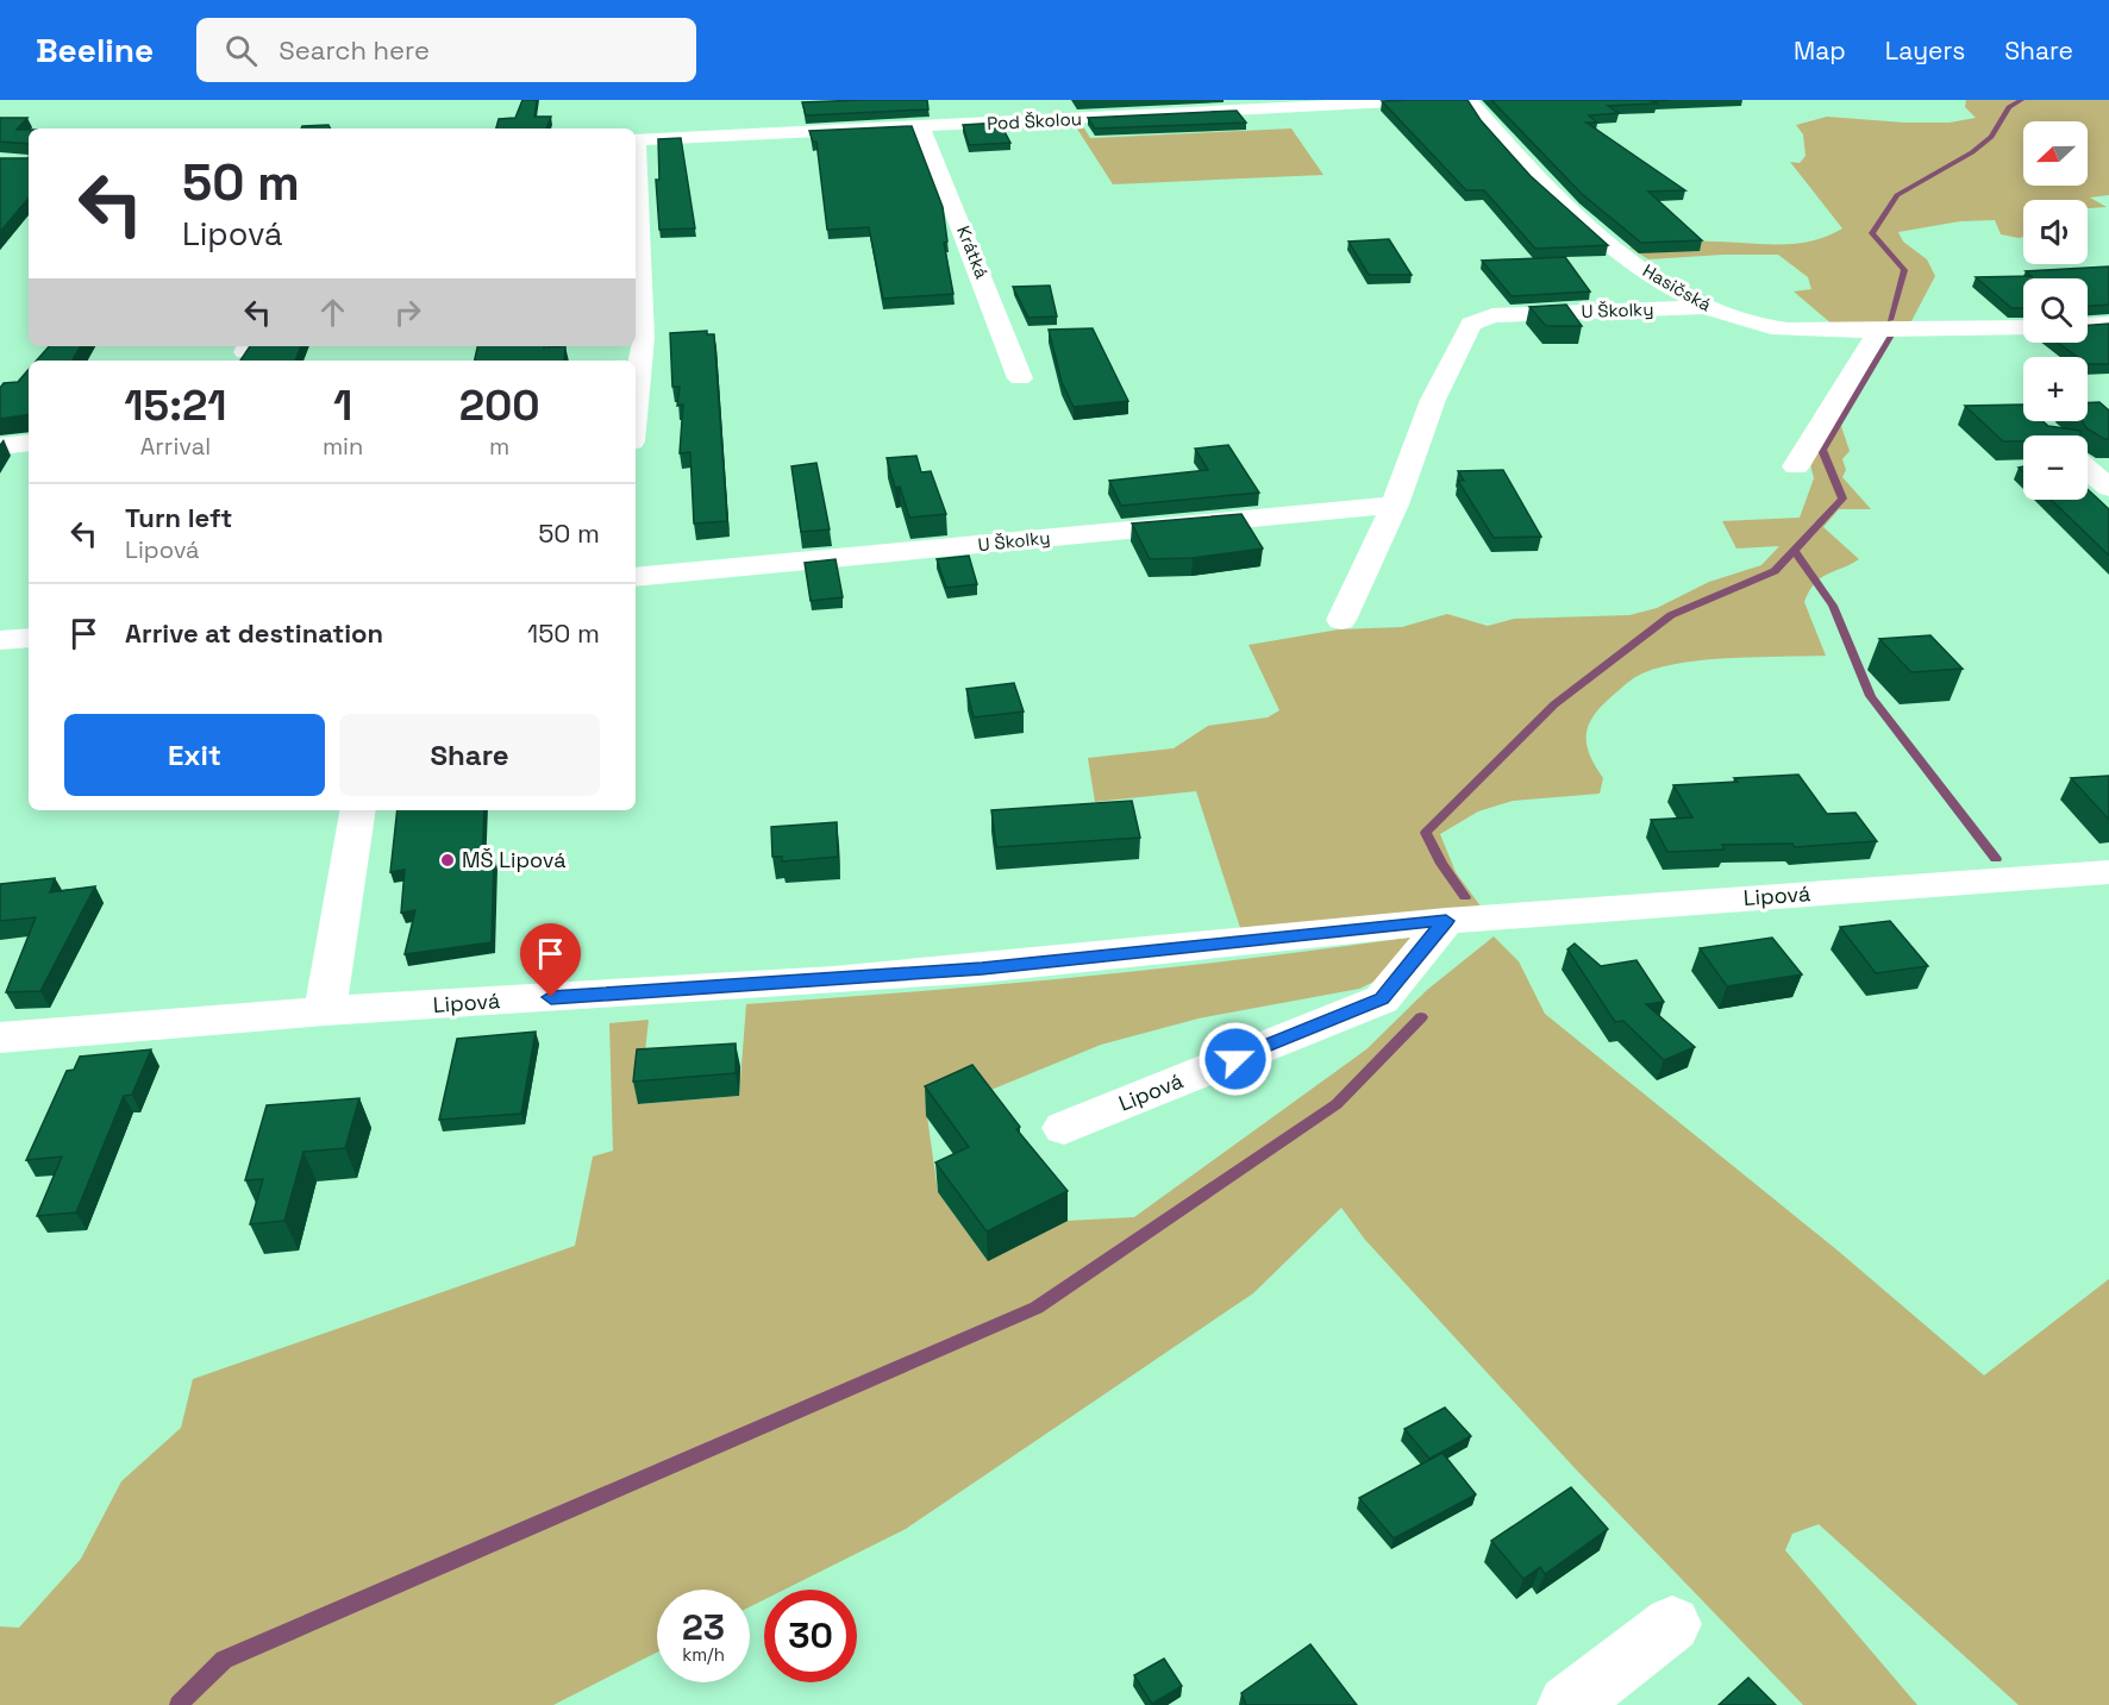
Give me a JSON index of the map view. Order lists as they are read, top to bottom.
{
  "streets": {
    "street": [
      "Pod Školou",
      "Krátká",
      "Hasičská",
      "U Školky",
      "Lipová"
    ]
  },
  "crossings": [
    ["Pod Školou", "Krátká"],
    ["Hasičská", "U Školky"]
  ],
  "places": ["MŠ Lipová"],
  "north": "left",
  "page": {
    "header": "Beeline",
    "search": "Search here",
    "nav": ["Map", "Layers", "Share"],
    "map_buttons": ["+", "−"],
    "turn": ["50 m", "Lipová"],
    "eta": [
      "15:21",
      "Arrival",
      "1",
      "min",
      "200",
      "m"
    ],
    "list": [
      {
        "name": "Turn left",
        "note": "Lipová",
        "value": "50 m"
      },
      {
        "name": "Arrive at destination",
        "value": "150 m"
      }
    ],
    "buttons": ["Exit", "Share"],
    "speed": "23 km/h",
    "limit": "30"
  }
}
